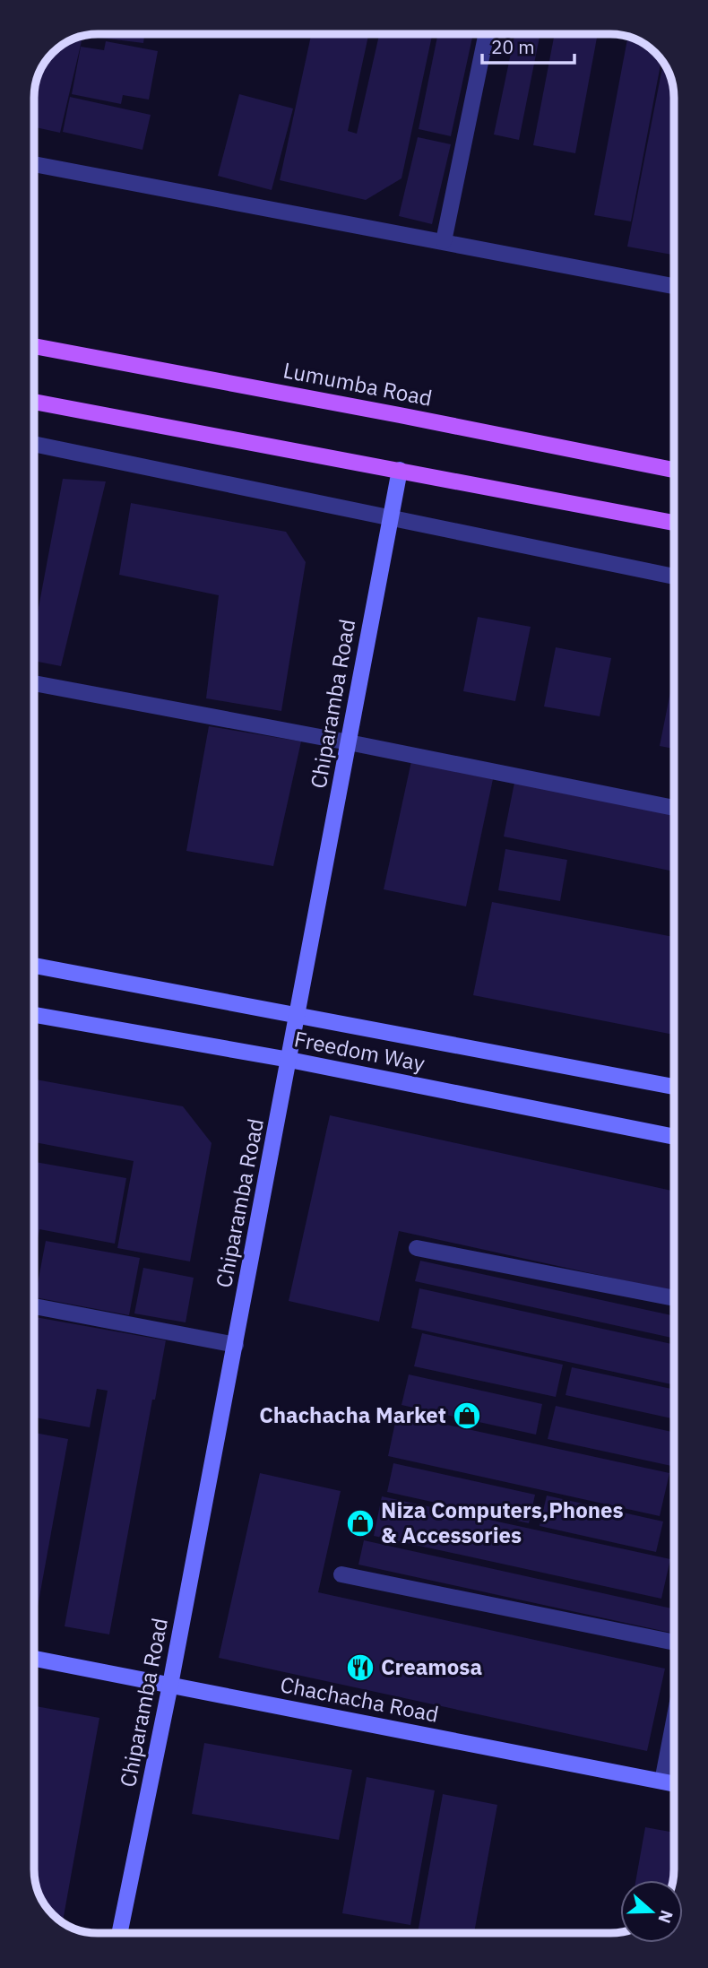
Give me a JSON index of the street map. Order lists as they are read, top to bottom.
{
  "streets": {
    "main road": ["Lumumba Road"],
    "street": ["Chiparamba Road", "Freedom Way", "Chachacha Road"]
  },
  "crossings": [
    ["Chiparamba Road", "Freedom Way"],
    ["Chiparamba Road", "Chachacha Road"]
  ],
  "places": {
    "shop": ["Chachacha Market", "Niza Computers,Phones & Accessories"],
    "restaurant": ["Creamosa"]
  },
  "scale_bar": "20 m",
  "north": "right"
}
